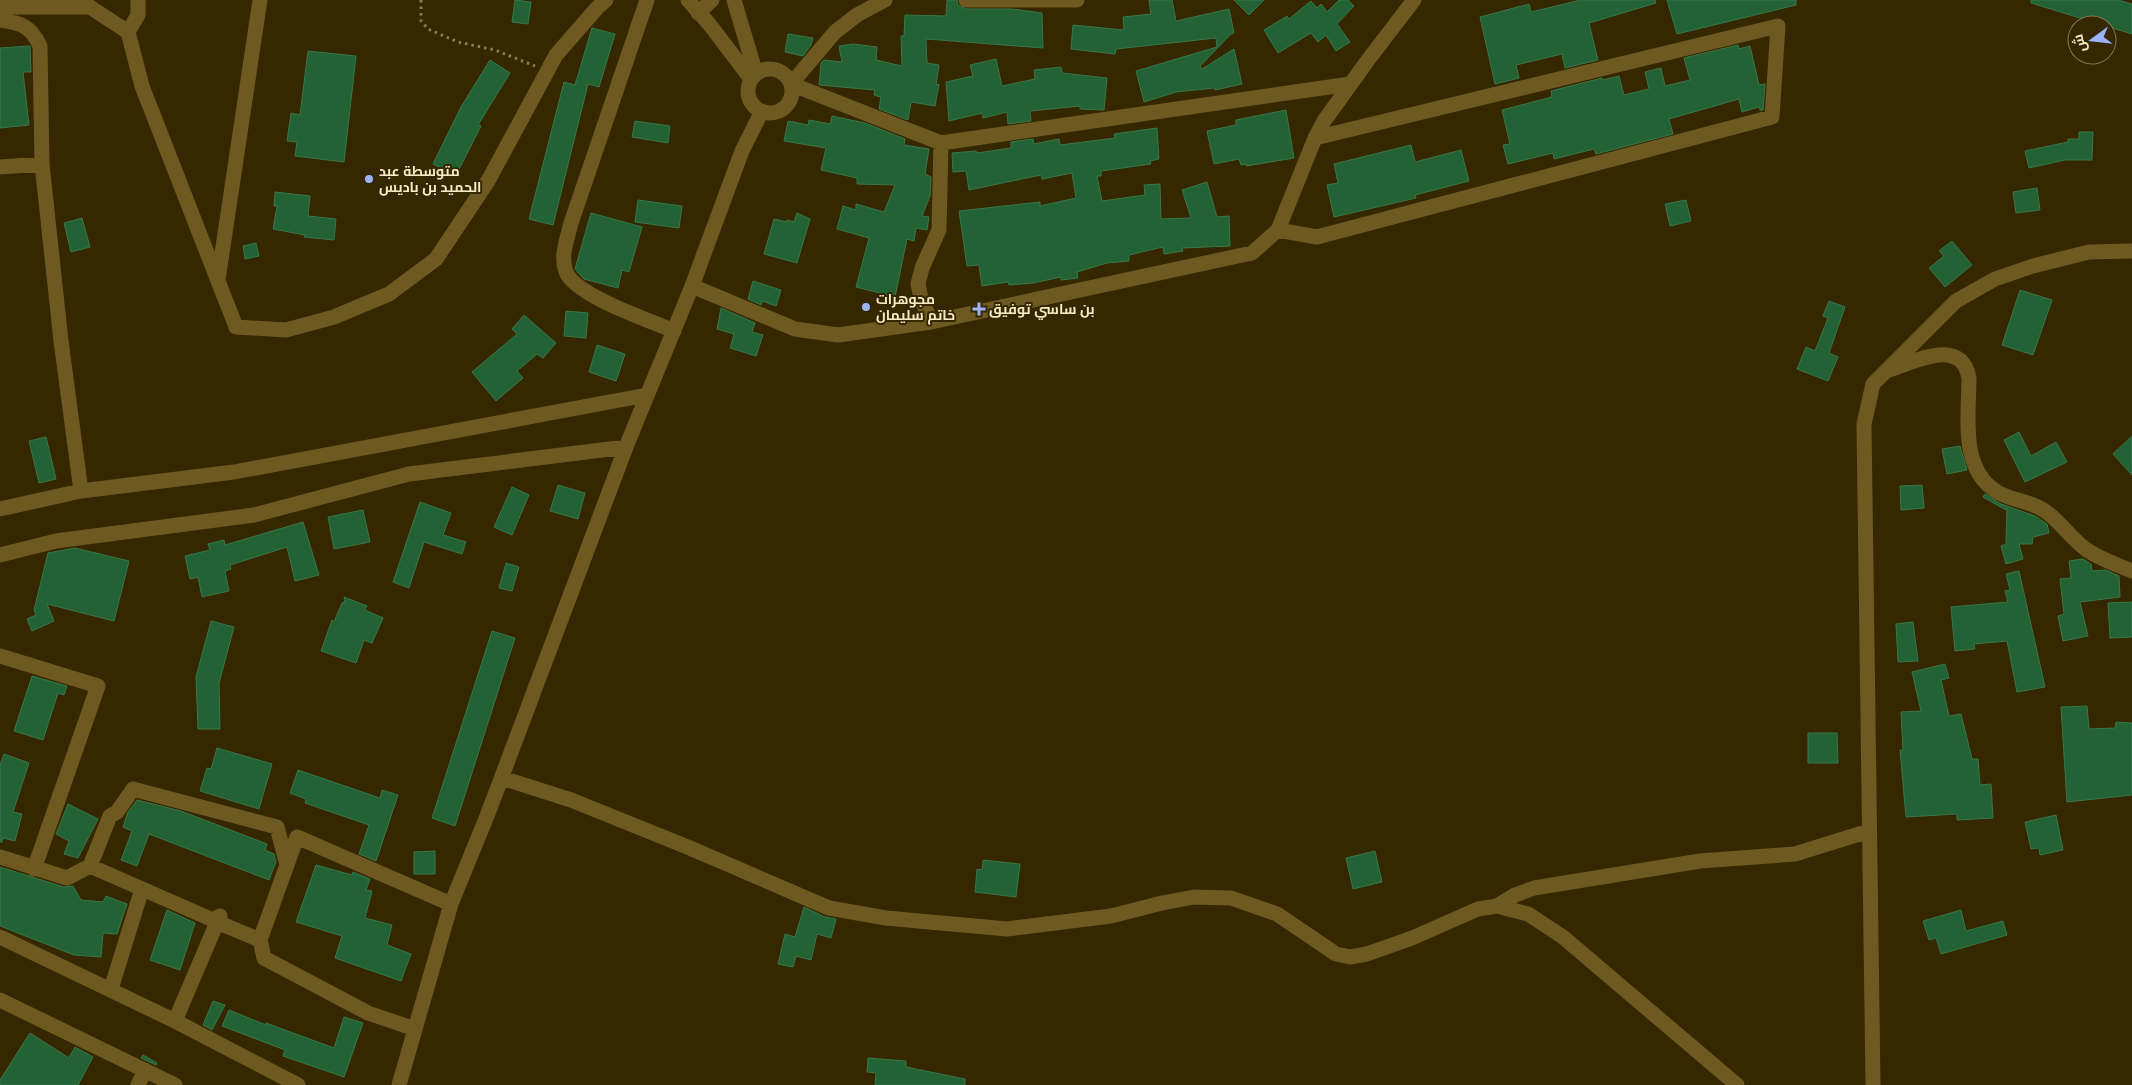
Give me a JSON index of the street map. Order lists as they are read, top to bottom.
{
  "places": {
    "other": ["متوسطة عبد الحميد بن باديس", "مجوهرات خاتم سليمان"],
    "health": ["بن ساسي توفيق"]
  },
  "north": "left"
}
